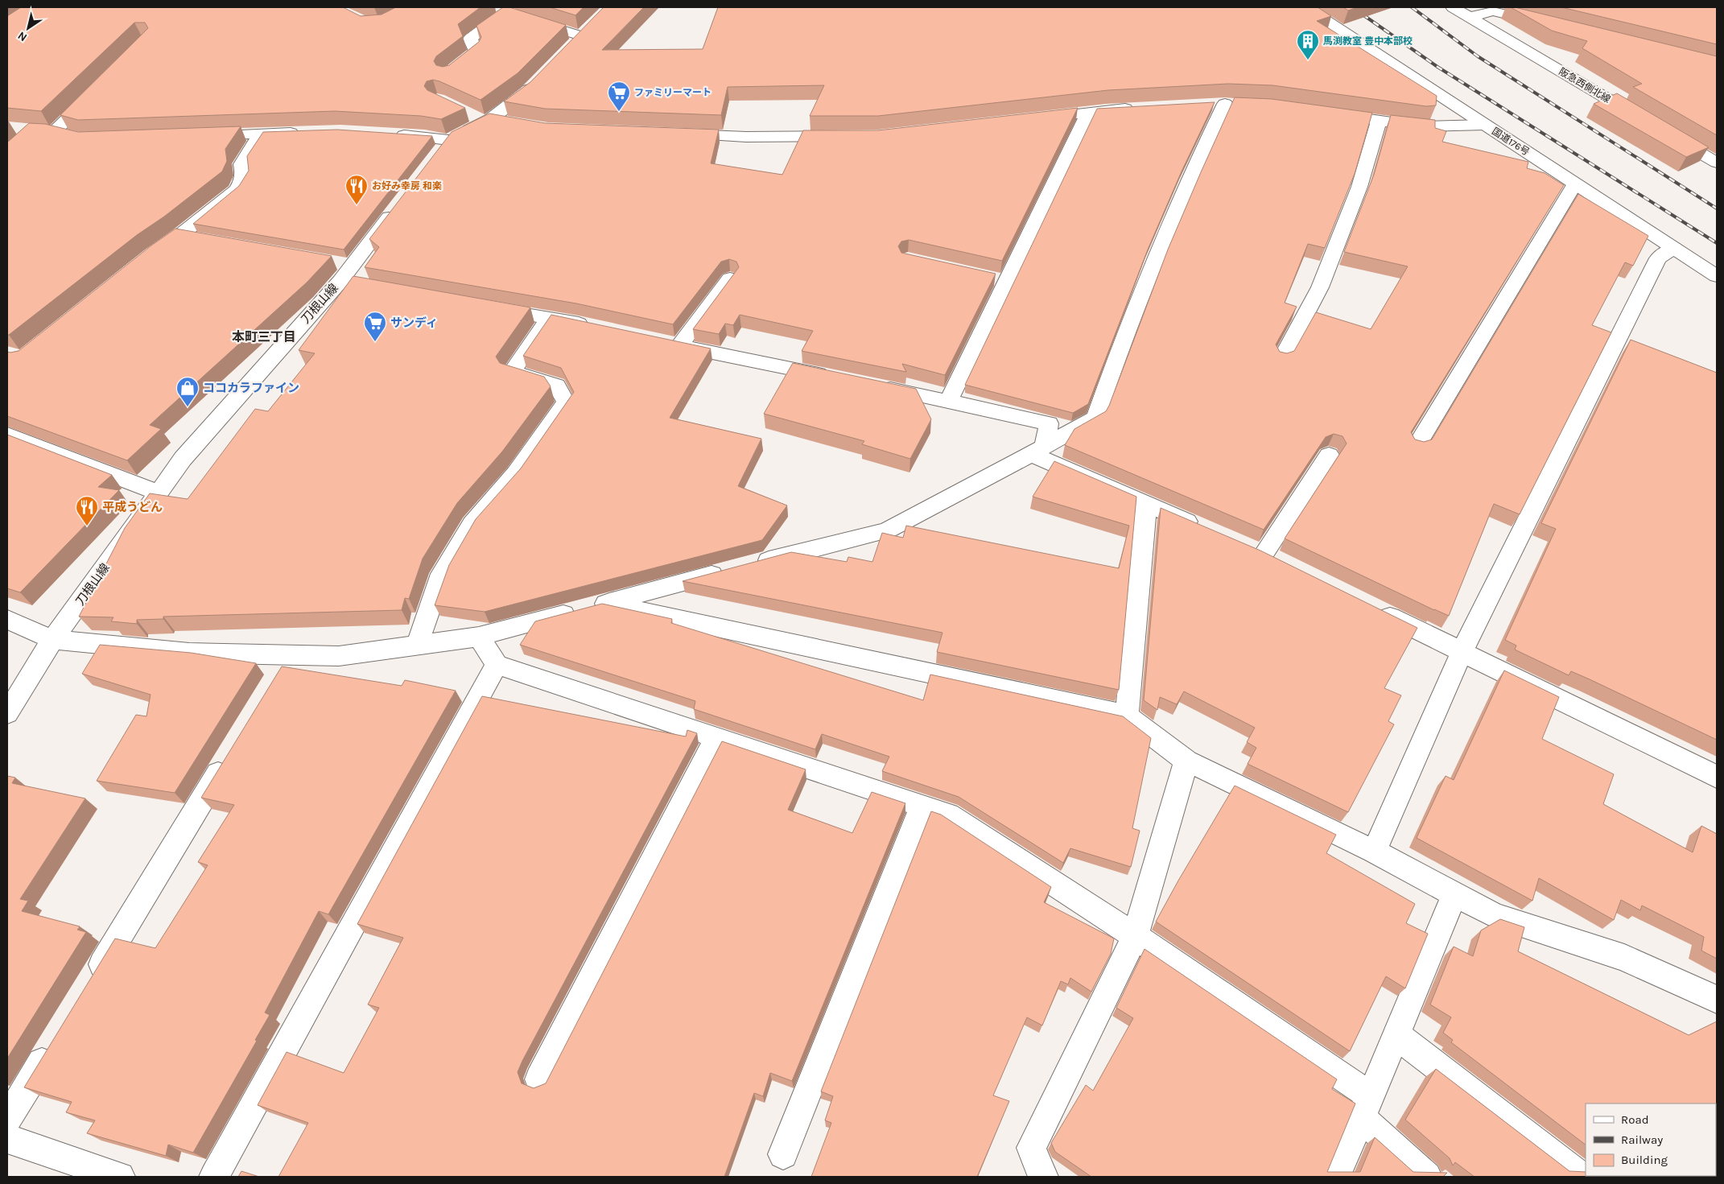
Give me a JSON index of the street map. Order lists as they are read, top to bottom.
{
  "streets": {
    "main road": ["阪急西側北線", "国道176号", "刀根山線"]
  },
  "districts": ["本町三丁目"],
  "places": {
    "building": ["馬渕教室 豊中本部校"],
    "supermarket": ["ファミリーマート", "サンディ"],
    "restaurant": ["お好み幸房 和楽", "平成うどん"],
    "shop": ["ココカラファイン"]
  },
  "legend": ["Road", "Railway", "Building"],
  "north": "bottom left"
}
